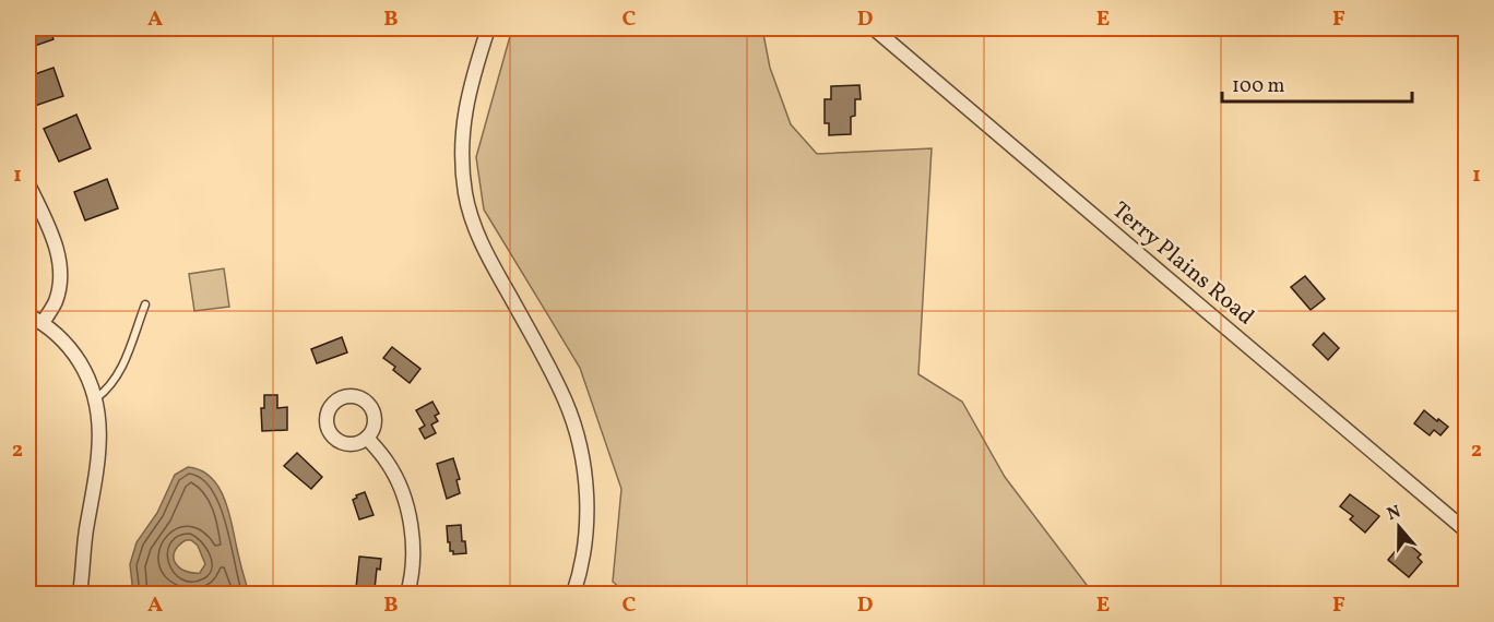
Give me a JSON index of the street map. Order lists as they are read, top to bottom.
{
  "streets": {
    "street": ["Terry Plains Road"]
  },
  "scale_bar": "100 m",
  "north": "top",
  "grid": {
    "columns": [
      "A",
      "B",
      "C",
      "D",
      "E",
      "F"
    ],
    "rows": ["1", "2"]
  }
}
